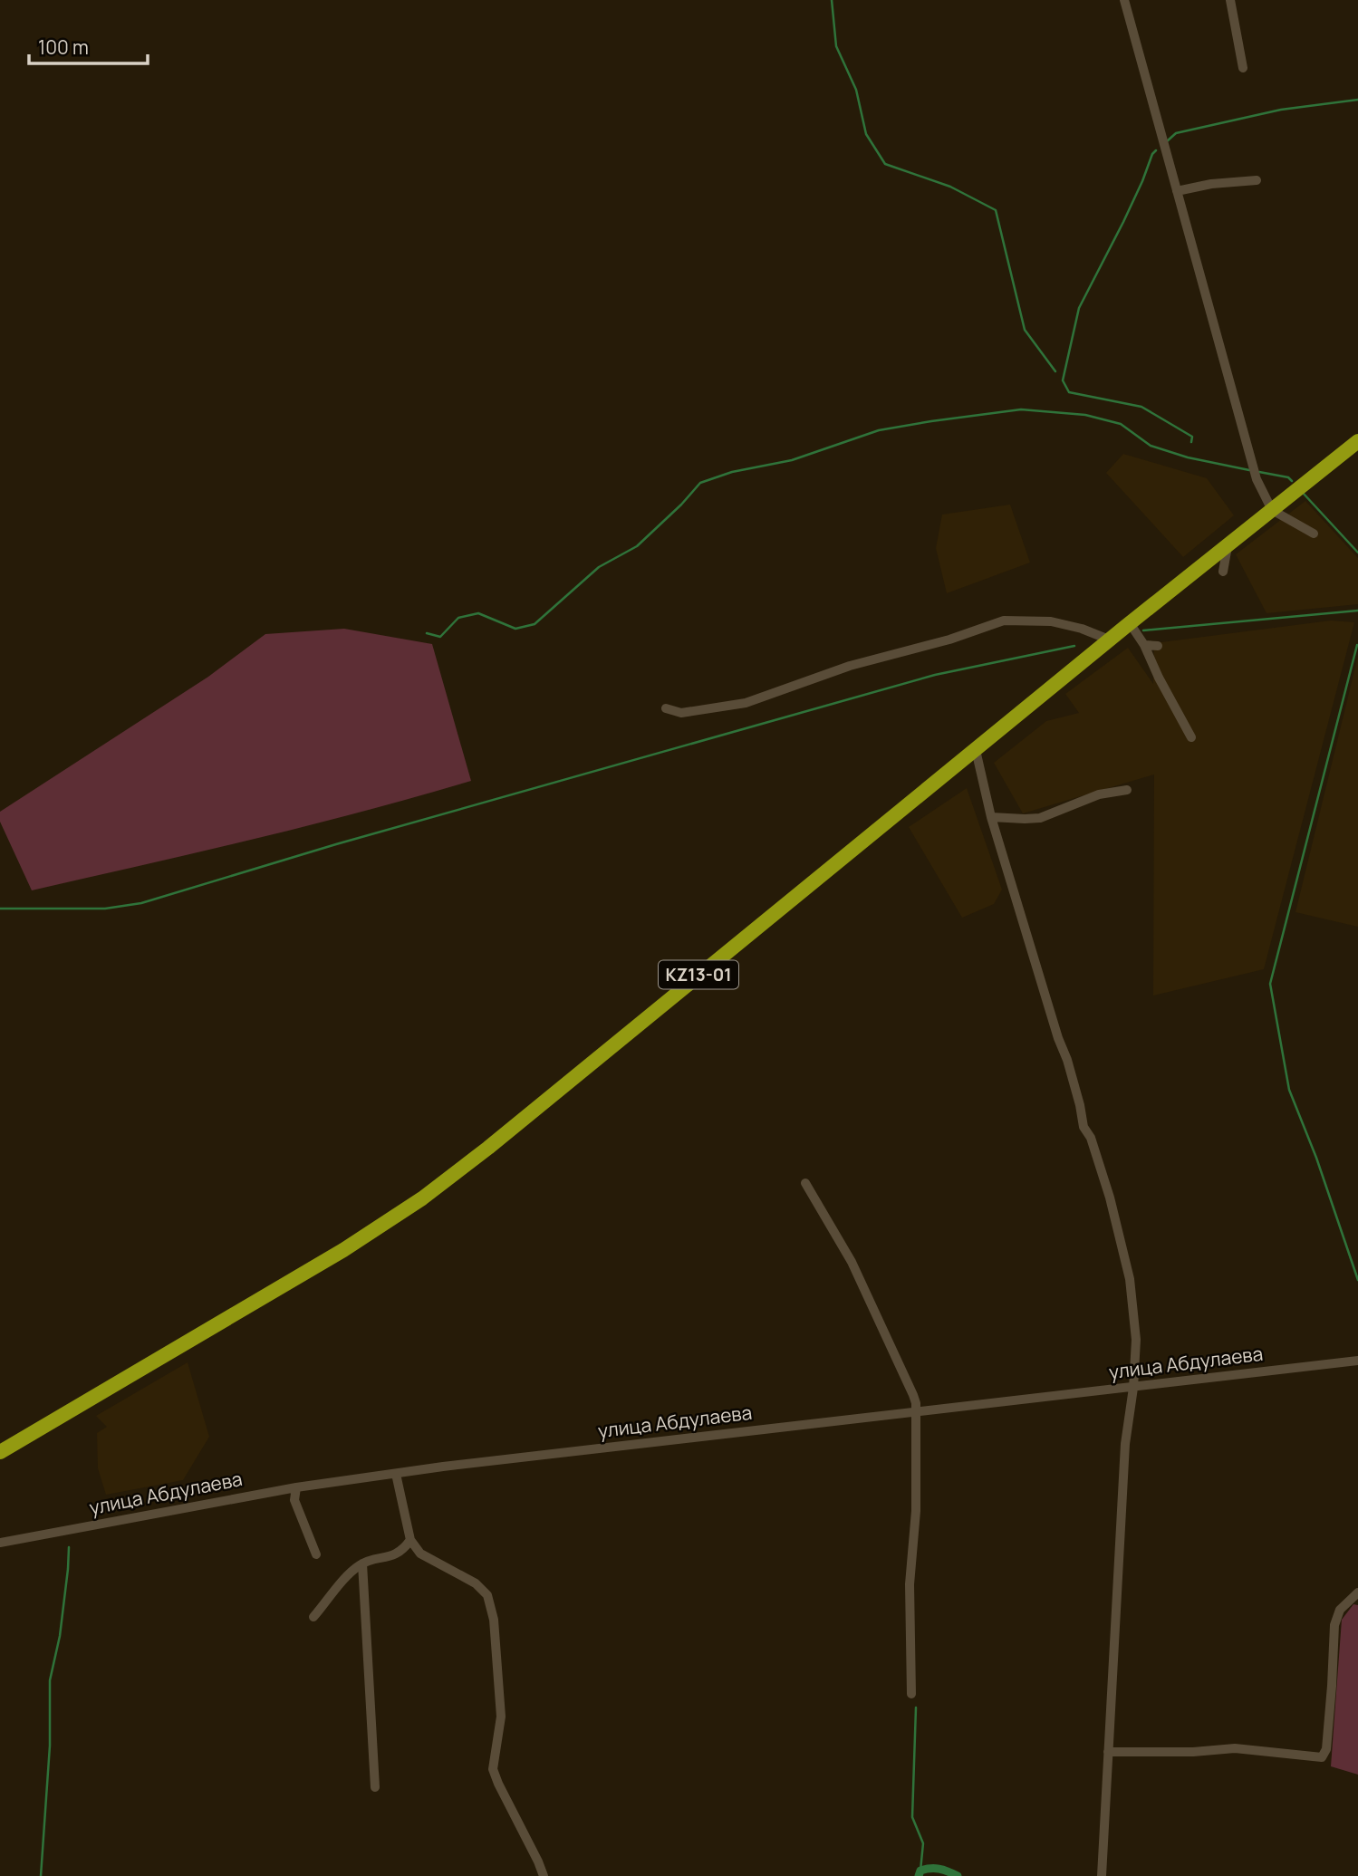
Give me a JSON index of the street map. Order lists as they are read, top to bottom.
{
  "streets": {
    "highway": ["KZ13-01"],
    "street": ["улица Абдулаева"]
  },
  "scale_bar": "100 m"
}
